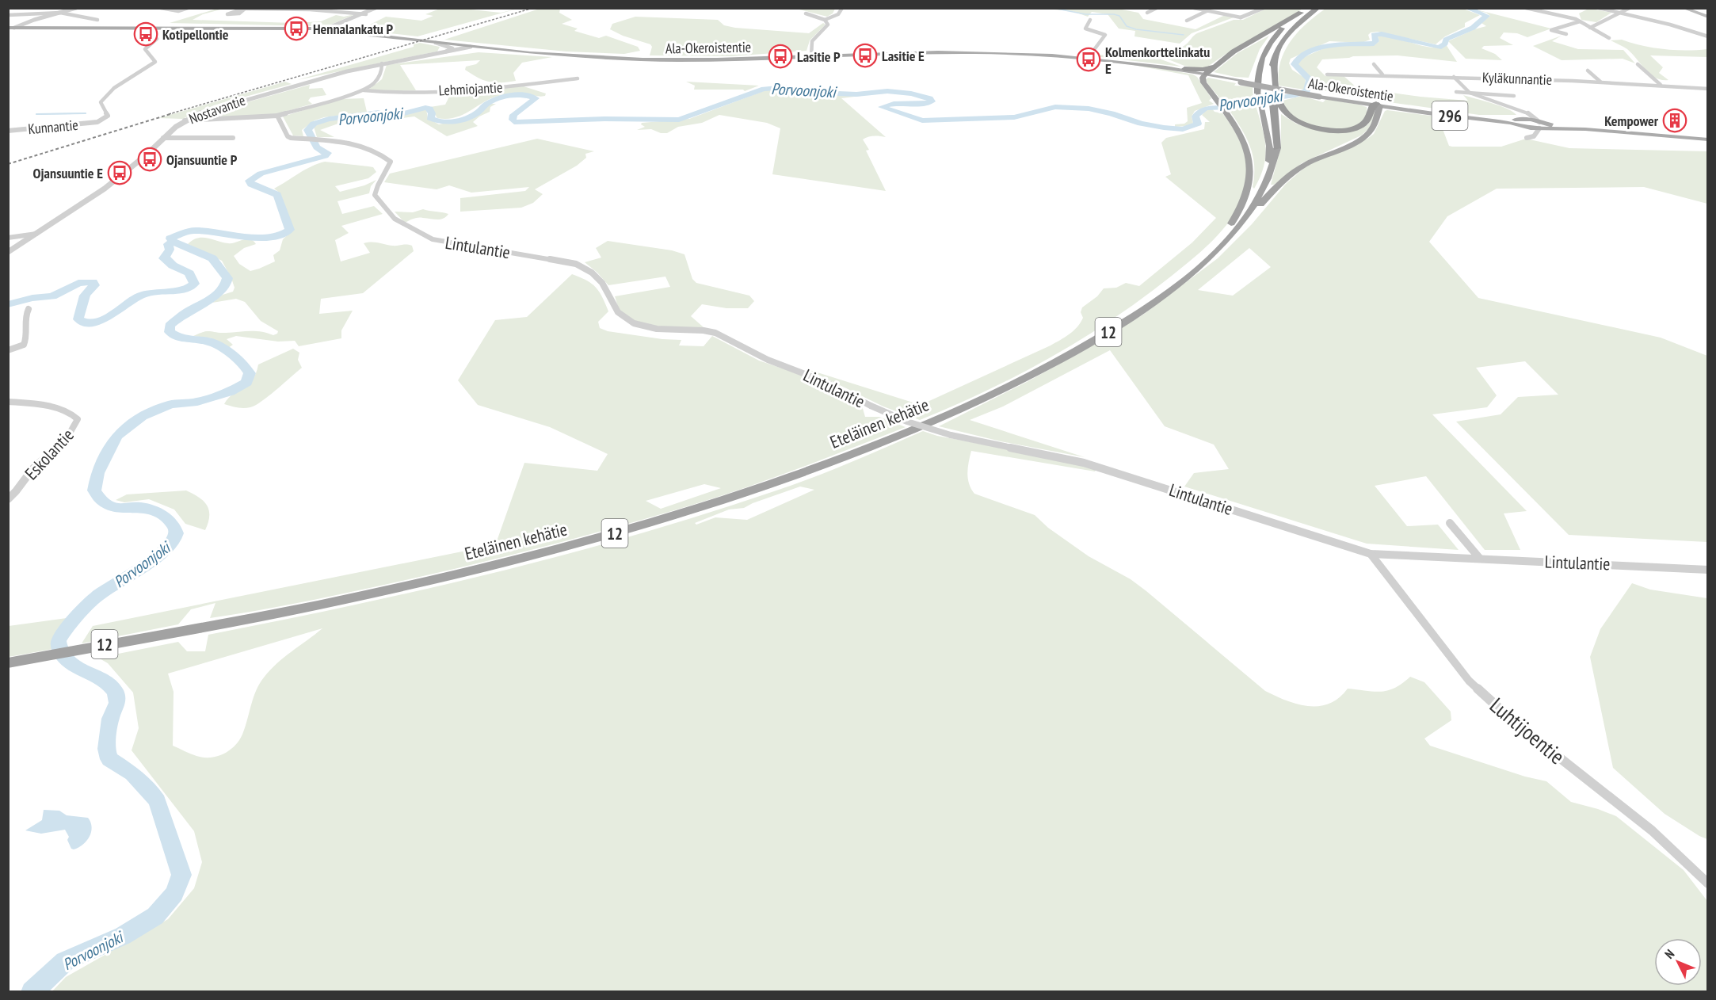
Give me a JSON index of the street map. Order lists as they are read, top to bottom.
{
  "streets": {
    "highway": ["12", "Eteläinen kehätie"],
    "main road": ["Ala-Okeroistentie", "296"],
    "street": [
      "Kyläkunnantie",
      "Lehmiojantie",
      "Nostavantie",
      "Kunnantie",
      "Lintulantie",
      "Eskolantie",
      "Luhtijoentie"
    ]
  },
  "crossings": [
    ["Ala-Okeroistentie", "Nostavantie"],
    ["Lintulantie", "Luhtijoentie"]
  ],
  "water": ["Porvoonjoki"],
  "places": {
    "bus stop": [
      "Hennalankatu P",
      "Kotipellontie",
      "Lasitie E",
      "Lasitie P",
      "Kolmenkorttelinkatu E",
      "Ojansuuntie P",
      "Ojansuuntie E"
    ],
    "building": ["Kempower"]
  },
  "north": "top left"
}
